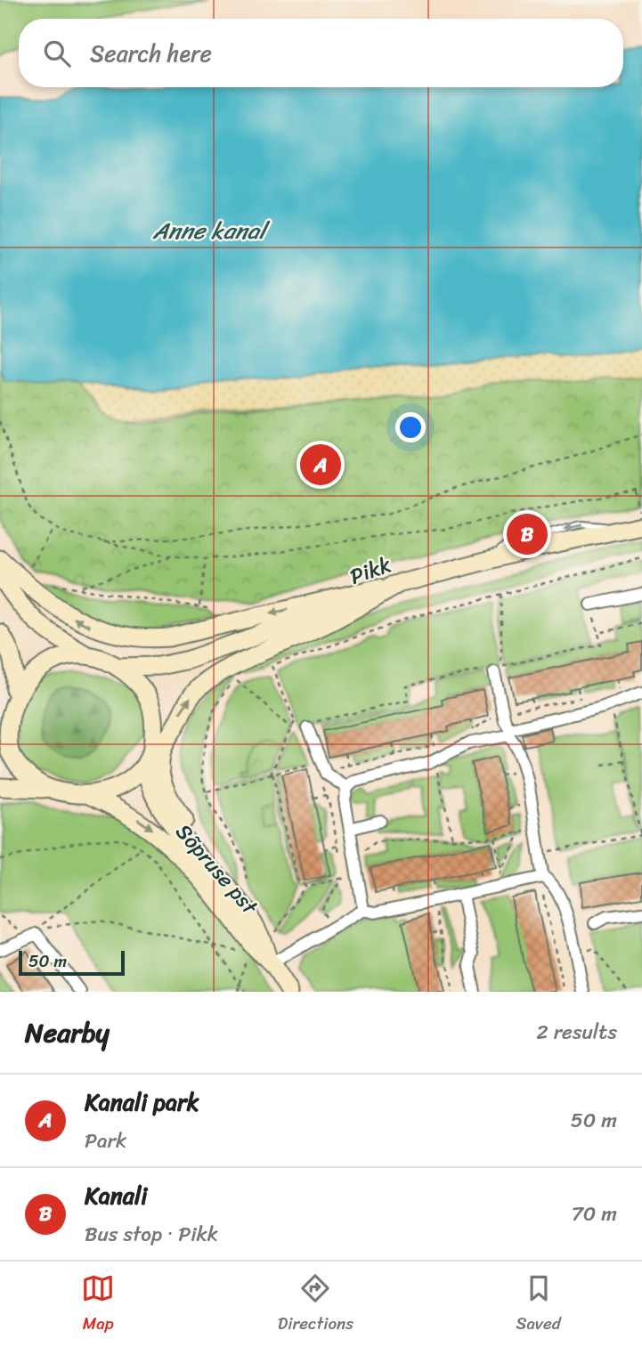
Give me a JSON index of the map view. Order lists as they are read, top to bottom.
{
  "streets": {
    "street": ["Pikk", "Sõpruse pst"]
  },
  "crossings": [
    ["Pikk", "Sõpruse pst"]
  ],
  "water": ["Anne kanal"],
  "scale_bar": "50 m",
  "page": {
    "search": "Search here",
    "pins": ["A", "B"],
    "scale": "50 m",
    "heading": ["Nearby", "2 results"],
    "list": [
      {
        "mark": "A",
        "name": "Kanali park",
        "note": "Park",
        "value": "50 m"
      },
      {
        "mark": "B",
        "name": "Kanali",
        "note": "Bus stop · Pikk",
        "value": "70 m"
      }
    ],
    "nav": ["Map", "Directions", "Saved"]
  }
}
